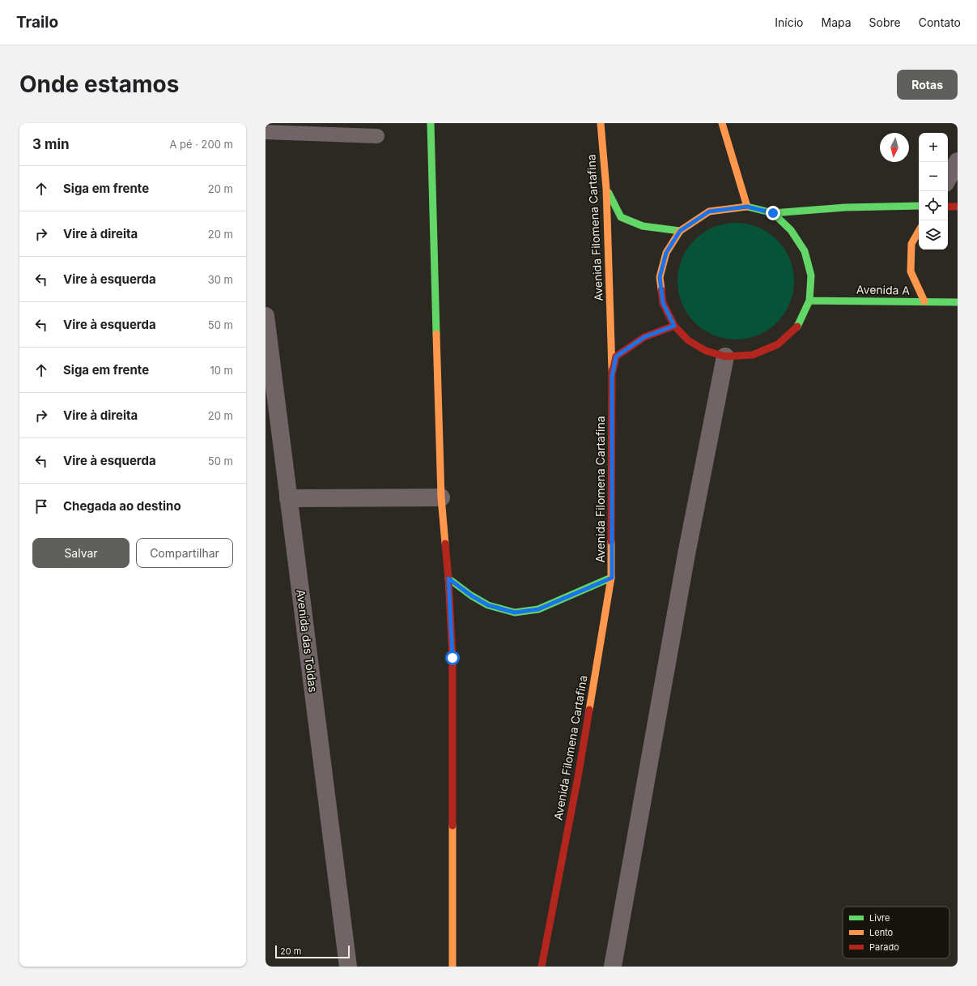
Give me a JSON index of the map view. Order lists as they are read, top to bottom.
{
  "streets": {
    "main road": ["Avenida Filomena Cartafina", "Avenida A"],
    "street": ["Avenida das Toldas"]
  },
  "legend": ["Livre", "Lento", "Parado"],
  "scale_bar": "20 m",
  "north": "bottom",
  "page": {
    "header": "Trailo",
    "nav": [
      "Início",
      "Mapa",
      "Sobre",
      "Contato"
    ],
    "buttons": [
      "Rotas",
      ["Salvar", "Compartilhar"]
    ],
    "title": "Onde estamos",
    "heading": ["3 min", "A pé · 200 m"],
    "map_buttons": ["+", "−"],
    "list": [
      ["Siga em frente", "20 m"],
      ["Vire à direita", "20 m"],
      ["Vire à esquerda", "30 m"],
      ["Vire à esquerda", "50 m"],
      ["Siga em frente", "10 m"],
      ["Vire à direita", "20 m"],
      ["Vire à esquerda", "50 m"],
      "Chegada ao destino"
    ],
    "scale": "20 m"
  }
}
